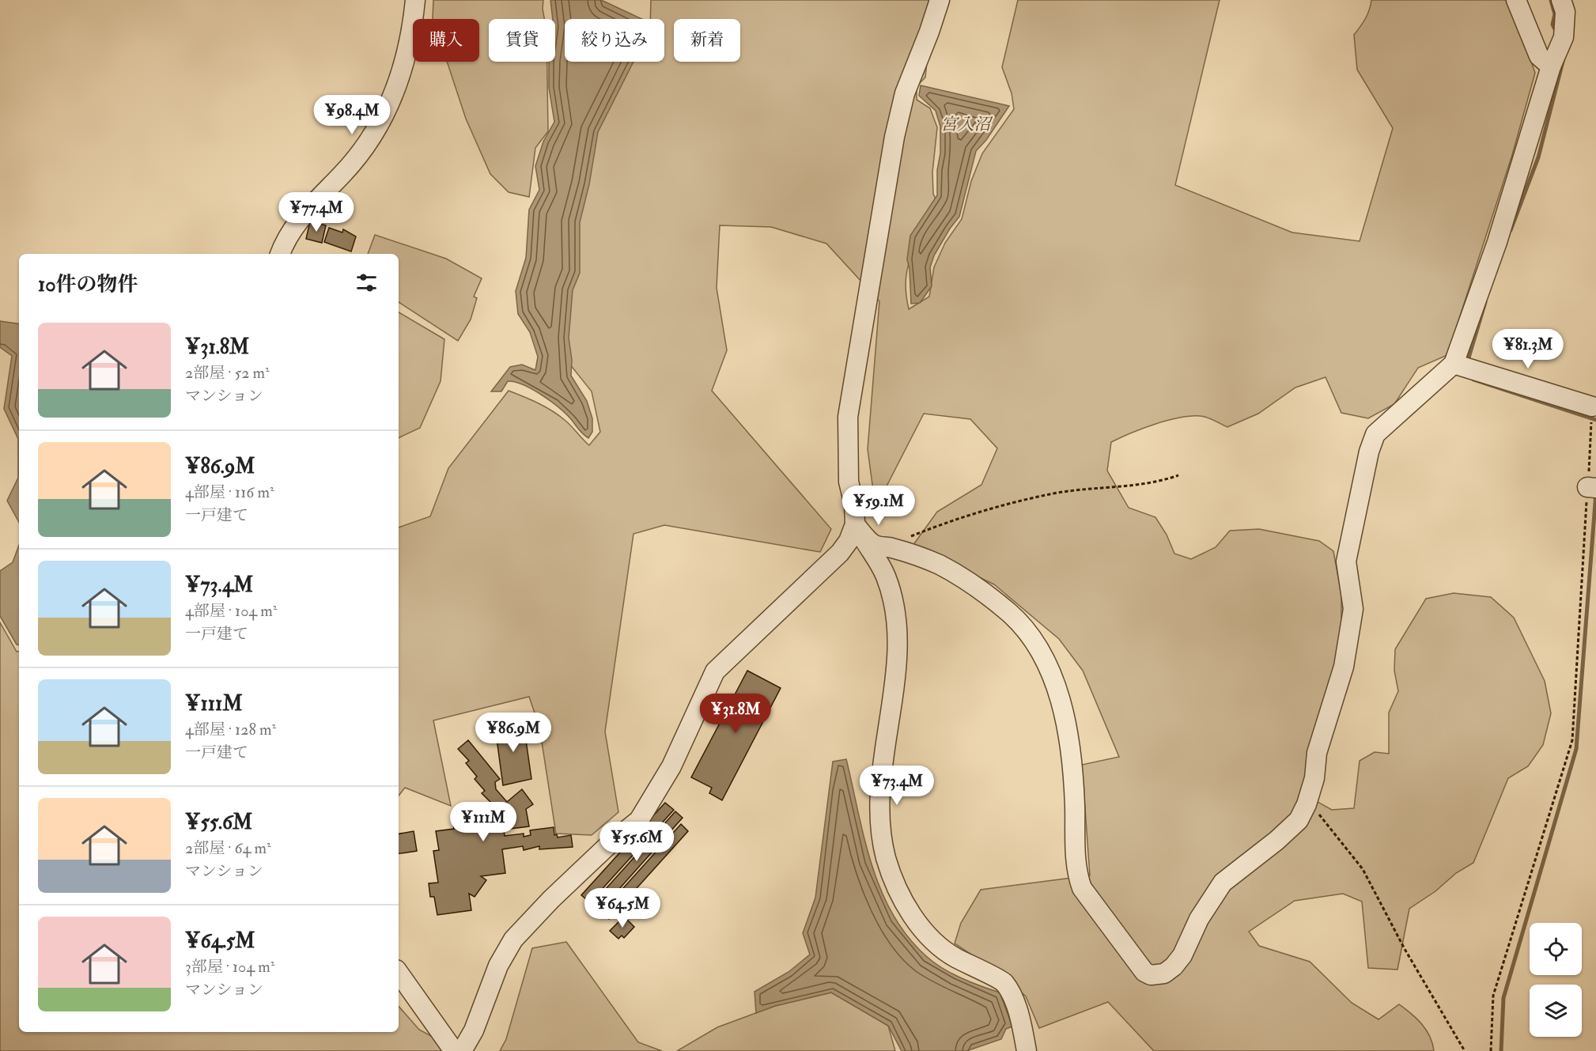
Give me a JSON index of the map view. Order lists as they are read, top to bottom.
{
  "water": ["宮入沼"],
  "page": {
    "chip": [
      "購入",
      "賃貸",
      "絞り込み",
      "新着"
    ],
    "price": [
      "¥98.4M",
      "¥77.4M",
      "¥81.3M",
      "¥59.1M",
      "¥31.8M",
      "¥86.9M",
      "¥73.4M",
      "¥111M",
      "¥55.6M",
      "¥64.5M"
    ],
    "heading": "10件の物件",
    "list": [
      {
        "name": "¥31.8M",
        "note": "2部屋 · 52 m² · マンション"
      },
      {
        "name": "¥86.9M",
        "note": "4部屋 · 116 m² · 一戸建て"
      },
      {
        "name": "¥73.4M",
        "note": "4部屋 · 104 m² · 一戸建て"
      },
      {
        "name": "¥111M",
        "note": "4部屋 · 128 m² · 一戸建て"
      },
      {
        "name": "¥55.6M",
        "note": "2部屋 · 64 m² · マンション"
      },
      {
        "name": "¥64.5M",
        "note": "3部屋 · 104 m² · マンション"
      }
    ]
  }
}
